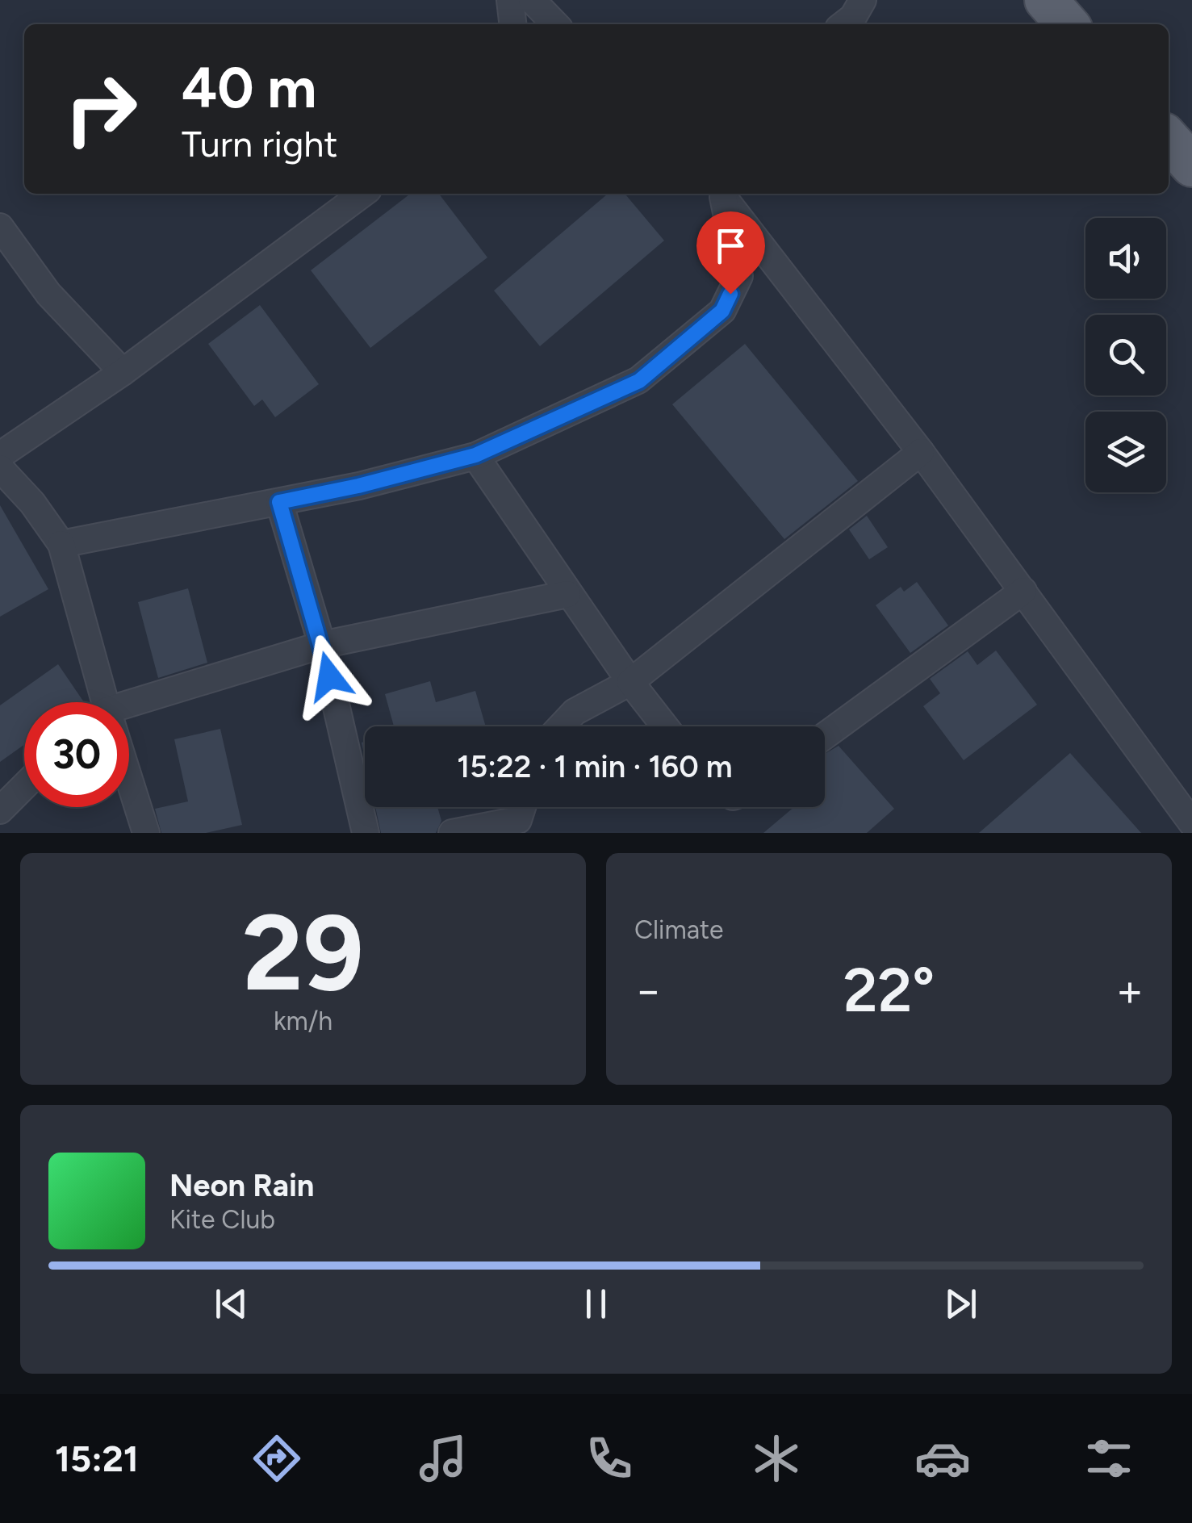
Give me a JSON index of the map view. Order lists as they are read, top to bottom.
{
  "page": {
    "turn": ["40 m", "Turn right"],
    "limit": "30",
    "trip": "15:22 · 1 min · 160 m",
    "tile": [
      ["29", "km/h"],
      "Climate"
    ],
    "heat": ["−", "22°", "+"],
    "song": ["Neon Rain", "Kite Club"],
    "tabs": "15:21"
  }
}
